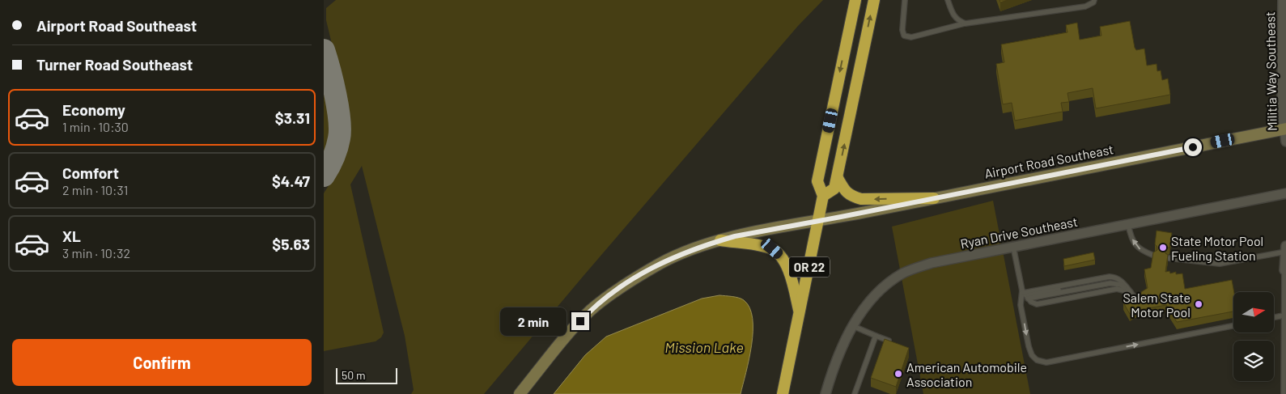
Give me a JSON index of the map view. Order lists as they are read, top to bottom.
{
  "streets": {
    "highway": ["OR 22"],
    "main road": ["Airport Road Southeast"],
    "street": ["Militia Way Southeast", "Ryan Drive Southeast"]
  },
  "crossings": [
    ["Militia Way Southeast", "Airport Road Southeast"],
    ["Airport Road Southeast", "OR 22"]
  ],
  "water": ["Mission Lake"],
  "places": ["State Motor Pool Fueling Station", "Salem State Motor Pool", "American Automobile Association"],
  "scale_bar": "50 m",
  "north": "right",
  "page": {
    "banner": ["Airport Road Southeast", "Turner Road Southeast"],
    "list": [
      {
        "name": "Economy",
        "note": "1 min · 10:30",
        "value": "$3.31"
      },
      {
        "name": "Comfort",
        "note": "2 min · 10:31",
        "value": "$4.47"
      },
      {
        "name": "XL",
        "note": "3 min · 10:32",
        "value": "$5.63"
      }
    ],
    "bubble": "2 min",
    "buttons": "Confirm",
    "scale": "50 m"
  }
}
